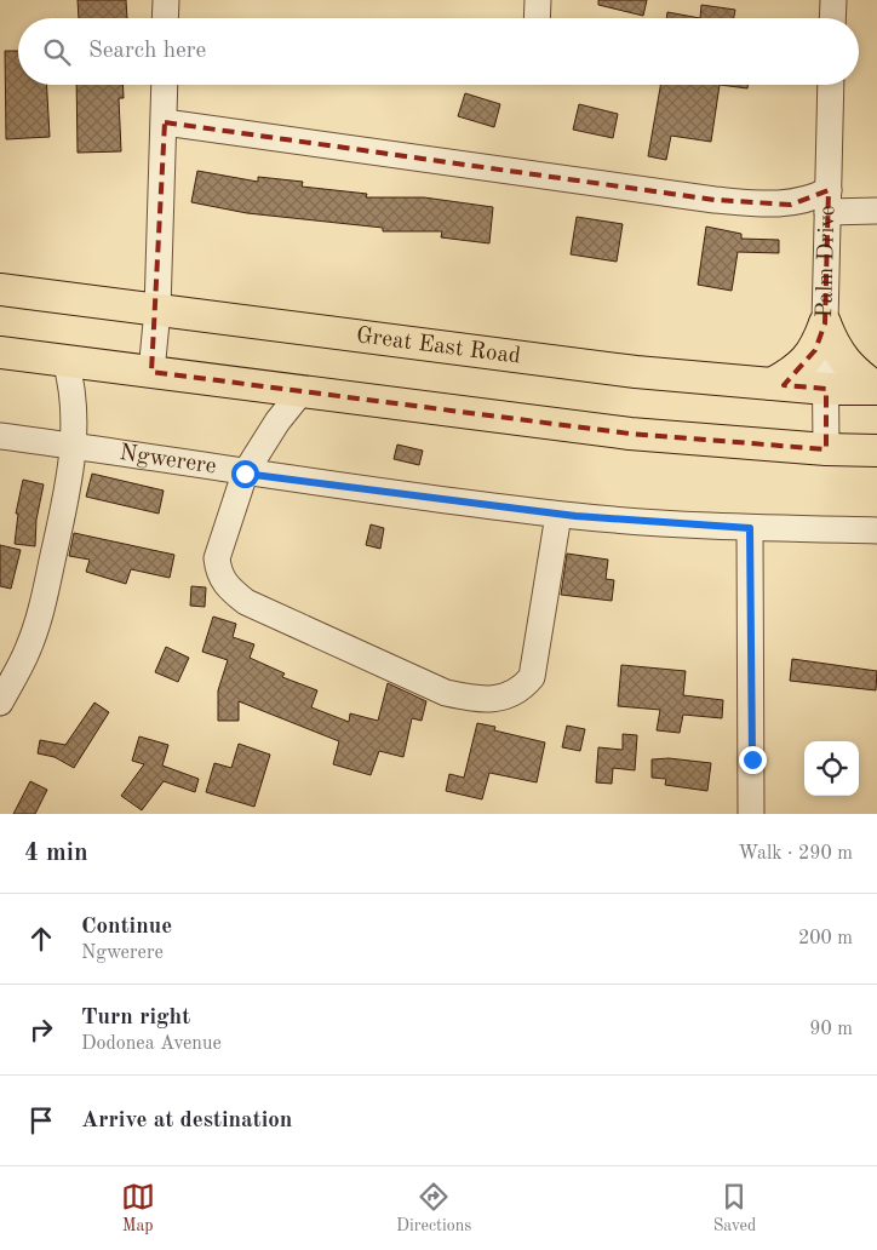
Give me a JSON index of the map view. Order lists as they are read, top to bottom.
{
  "streets": {
    "main road": ["Great East Road"],
    "street": ["Palm Drive", "Ngwerere"]
  },
  "crossings": [
    ["Palm Drive", "Great East Road"]
  ],
  "page": {
    "search": "Search here",
    "heading": ["4 min", "Walk · 290 m"],
    "list": [
      ["Continue", "Ngwerere", "200 m"],
      ["Turn right", "Dodonea Avenue", "90 m"],
      "Arrive at destination"
    ],
    "nav": ["Map", "Directions", "Saved"]
  }
}
